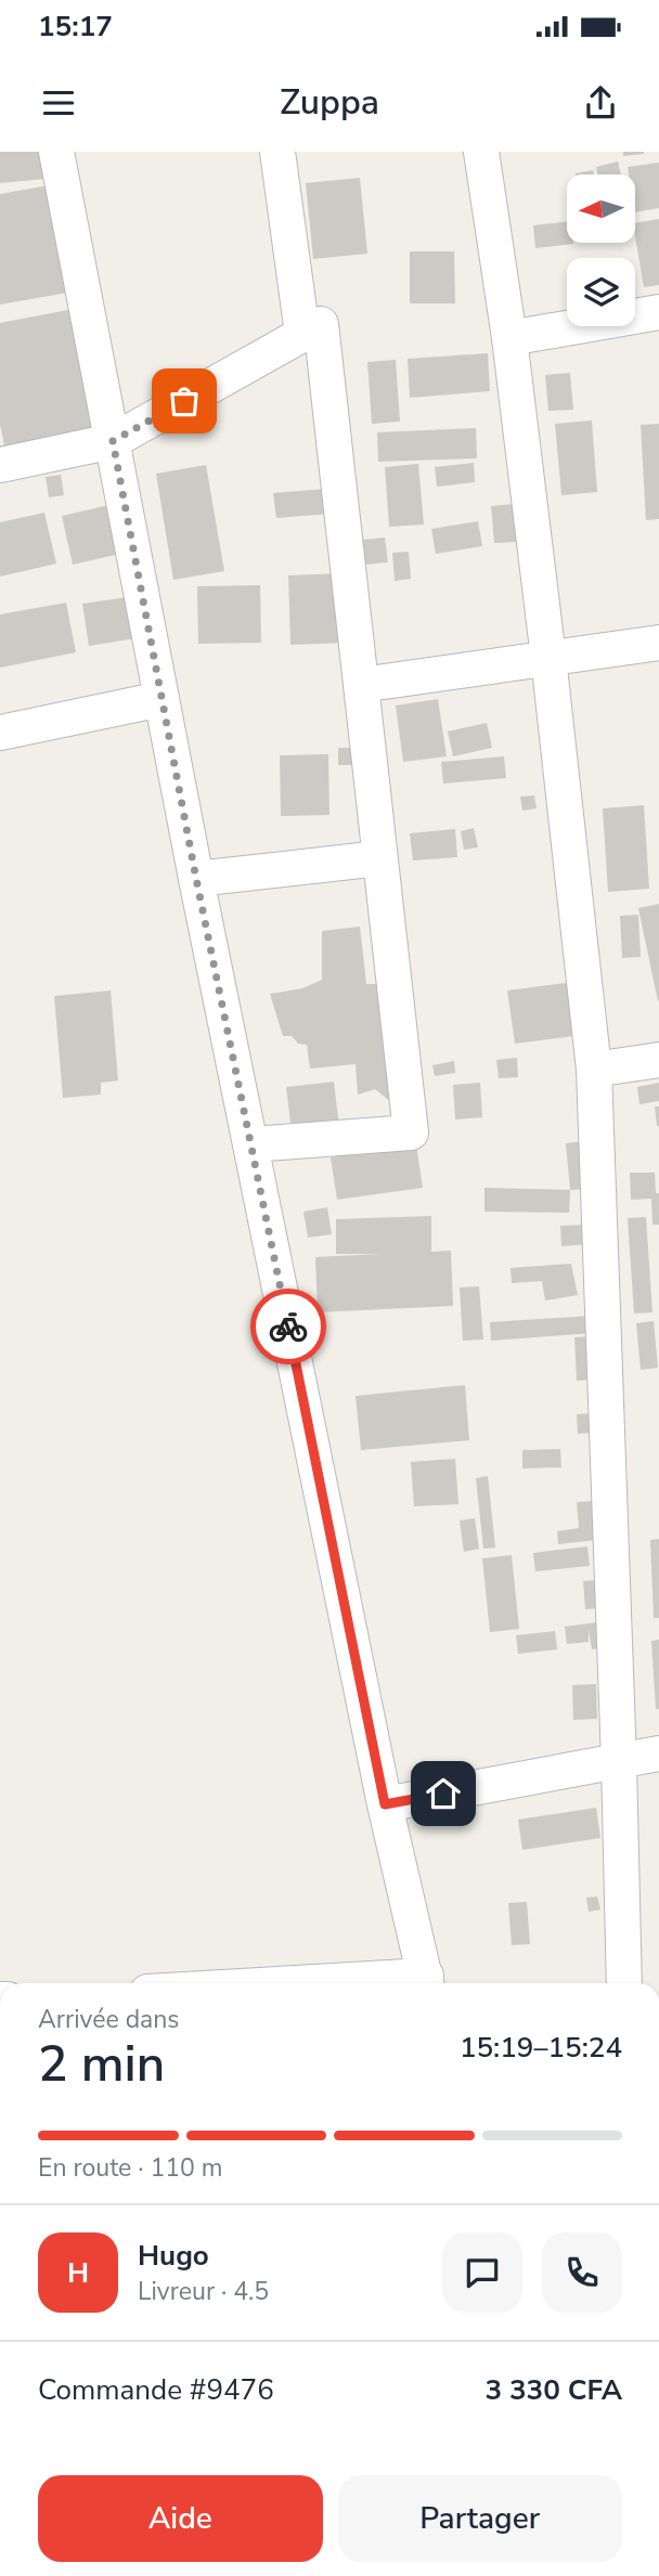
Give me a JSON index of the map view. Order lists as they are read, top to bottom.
{
  "north": "left",
  "page": {
    "status": "15:17",
    "header": "Zuppa",
    "heading": ["2 min", "Arrivée dans", "15:19–15:24"],
    "panel": [
      "Hugo",
      "Livreur · 4.5",
      "Commande #9476",
      "3 330 CFA"
    ],
    "bar": "En route · 110 m",
    "round": "H",
    "buttons": ["Aide", "Partager"]
  }
}
